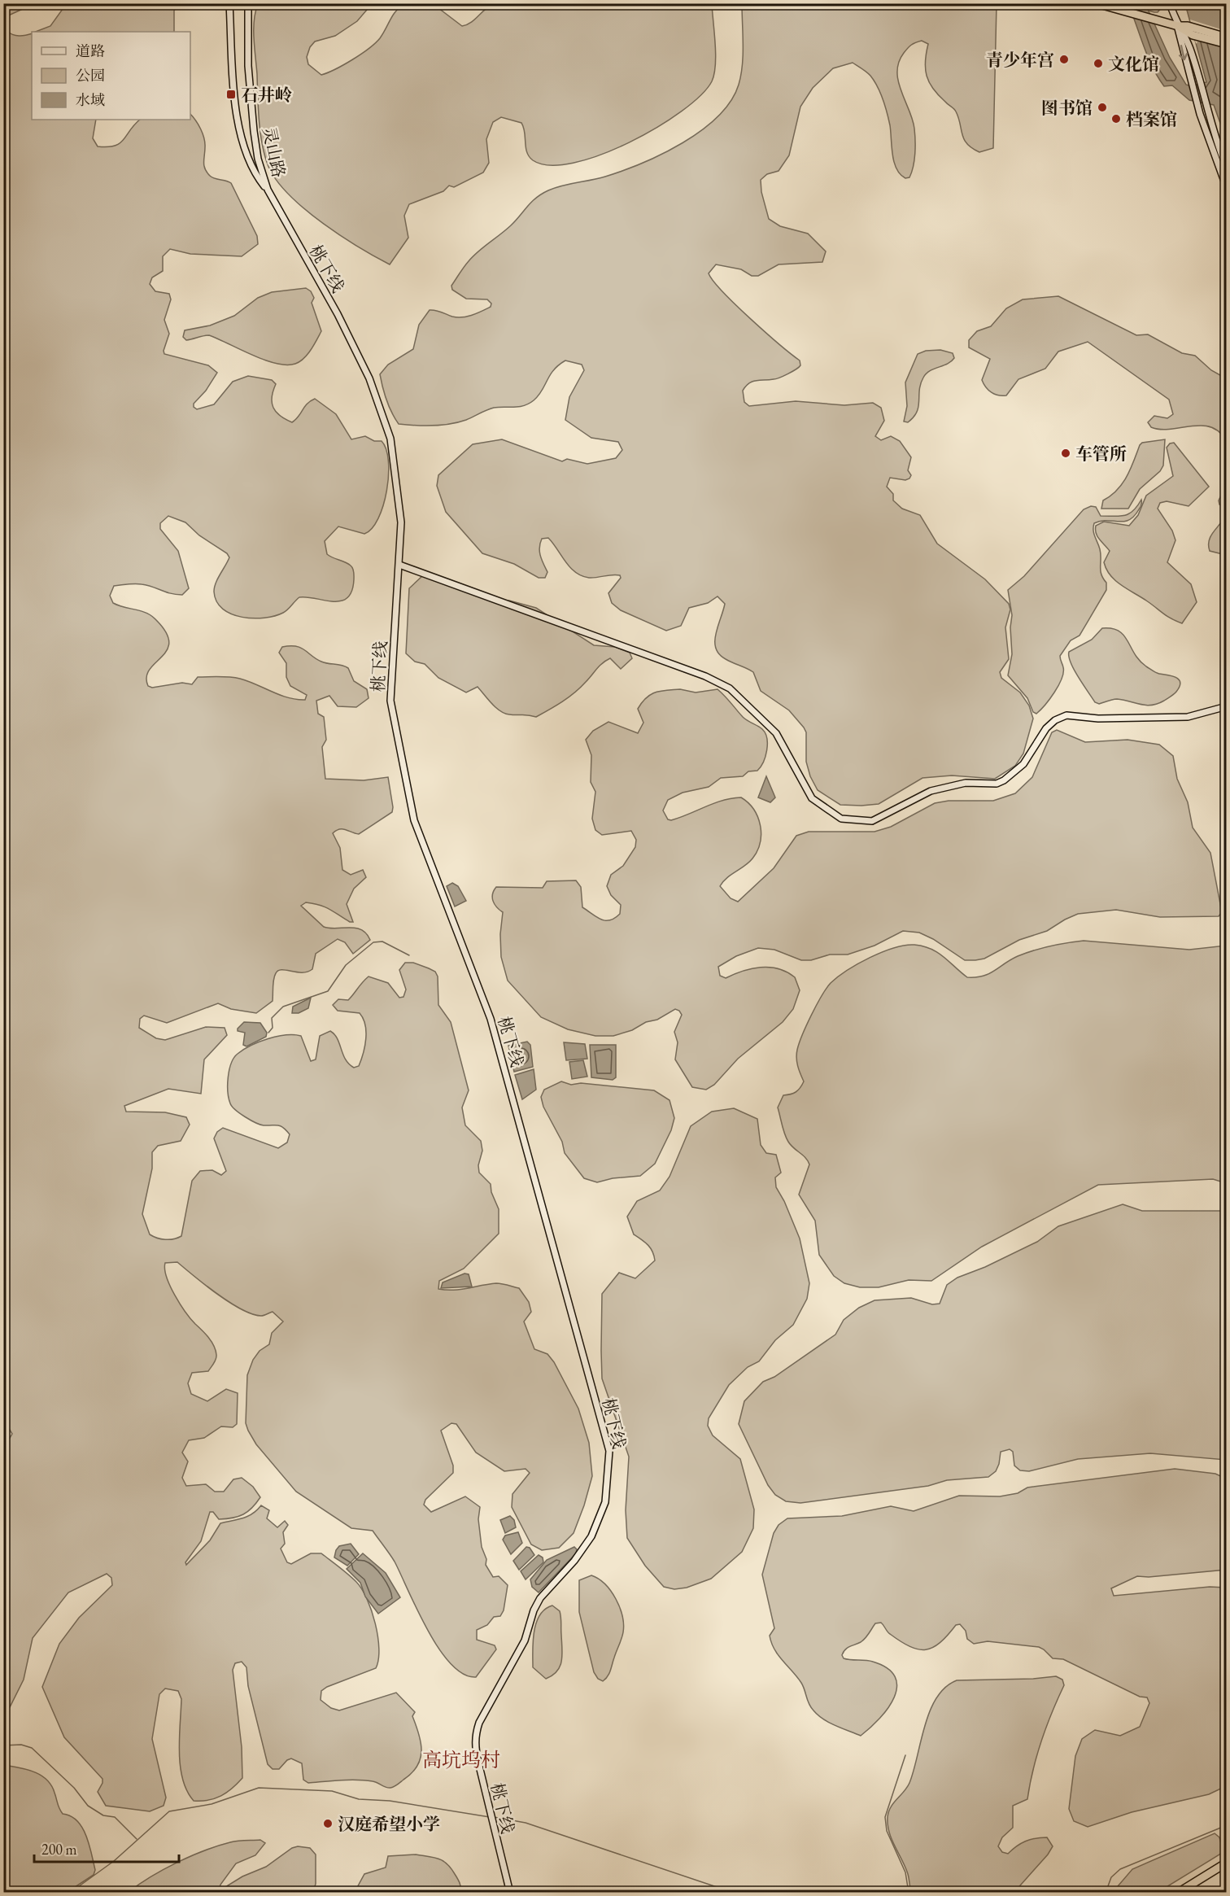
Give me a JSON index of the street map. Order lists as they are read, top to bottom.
{
  "streets": {
    "main road": ["灵山路", "桃下线"]
  },
  "crossings": [
    ["灵山路", "桃下线"]
  ],
  "districts": ["高坑坞村"],
  "places": {
    "other": [
      "青少年宫",
      "文化馆",
      "图书馆",
      "档案馆",
      "车管所",
      "汉庭希望小学"
    ],
    "transit": ["石井岭"]
  },
  "legend": ["道路", "公园", "水域"],
  "scale_bar": "200 m"
}
